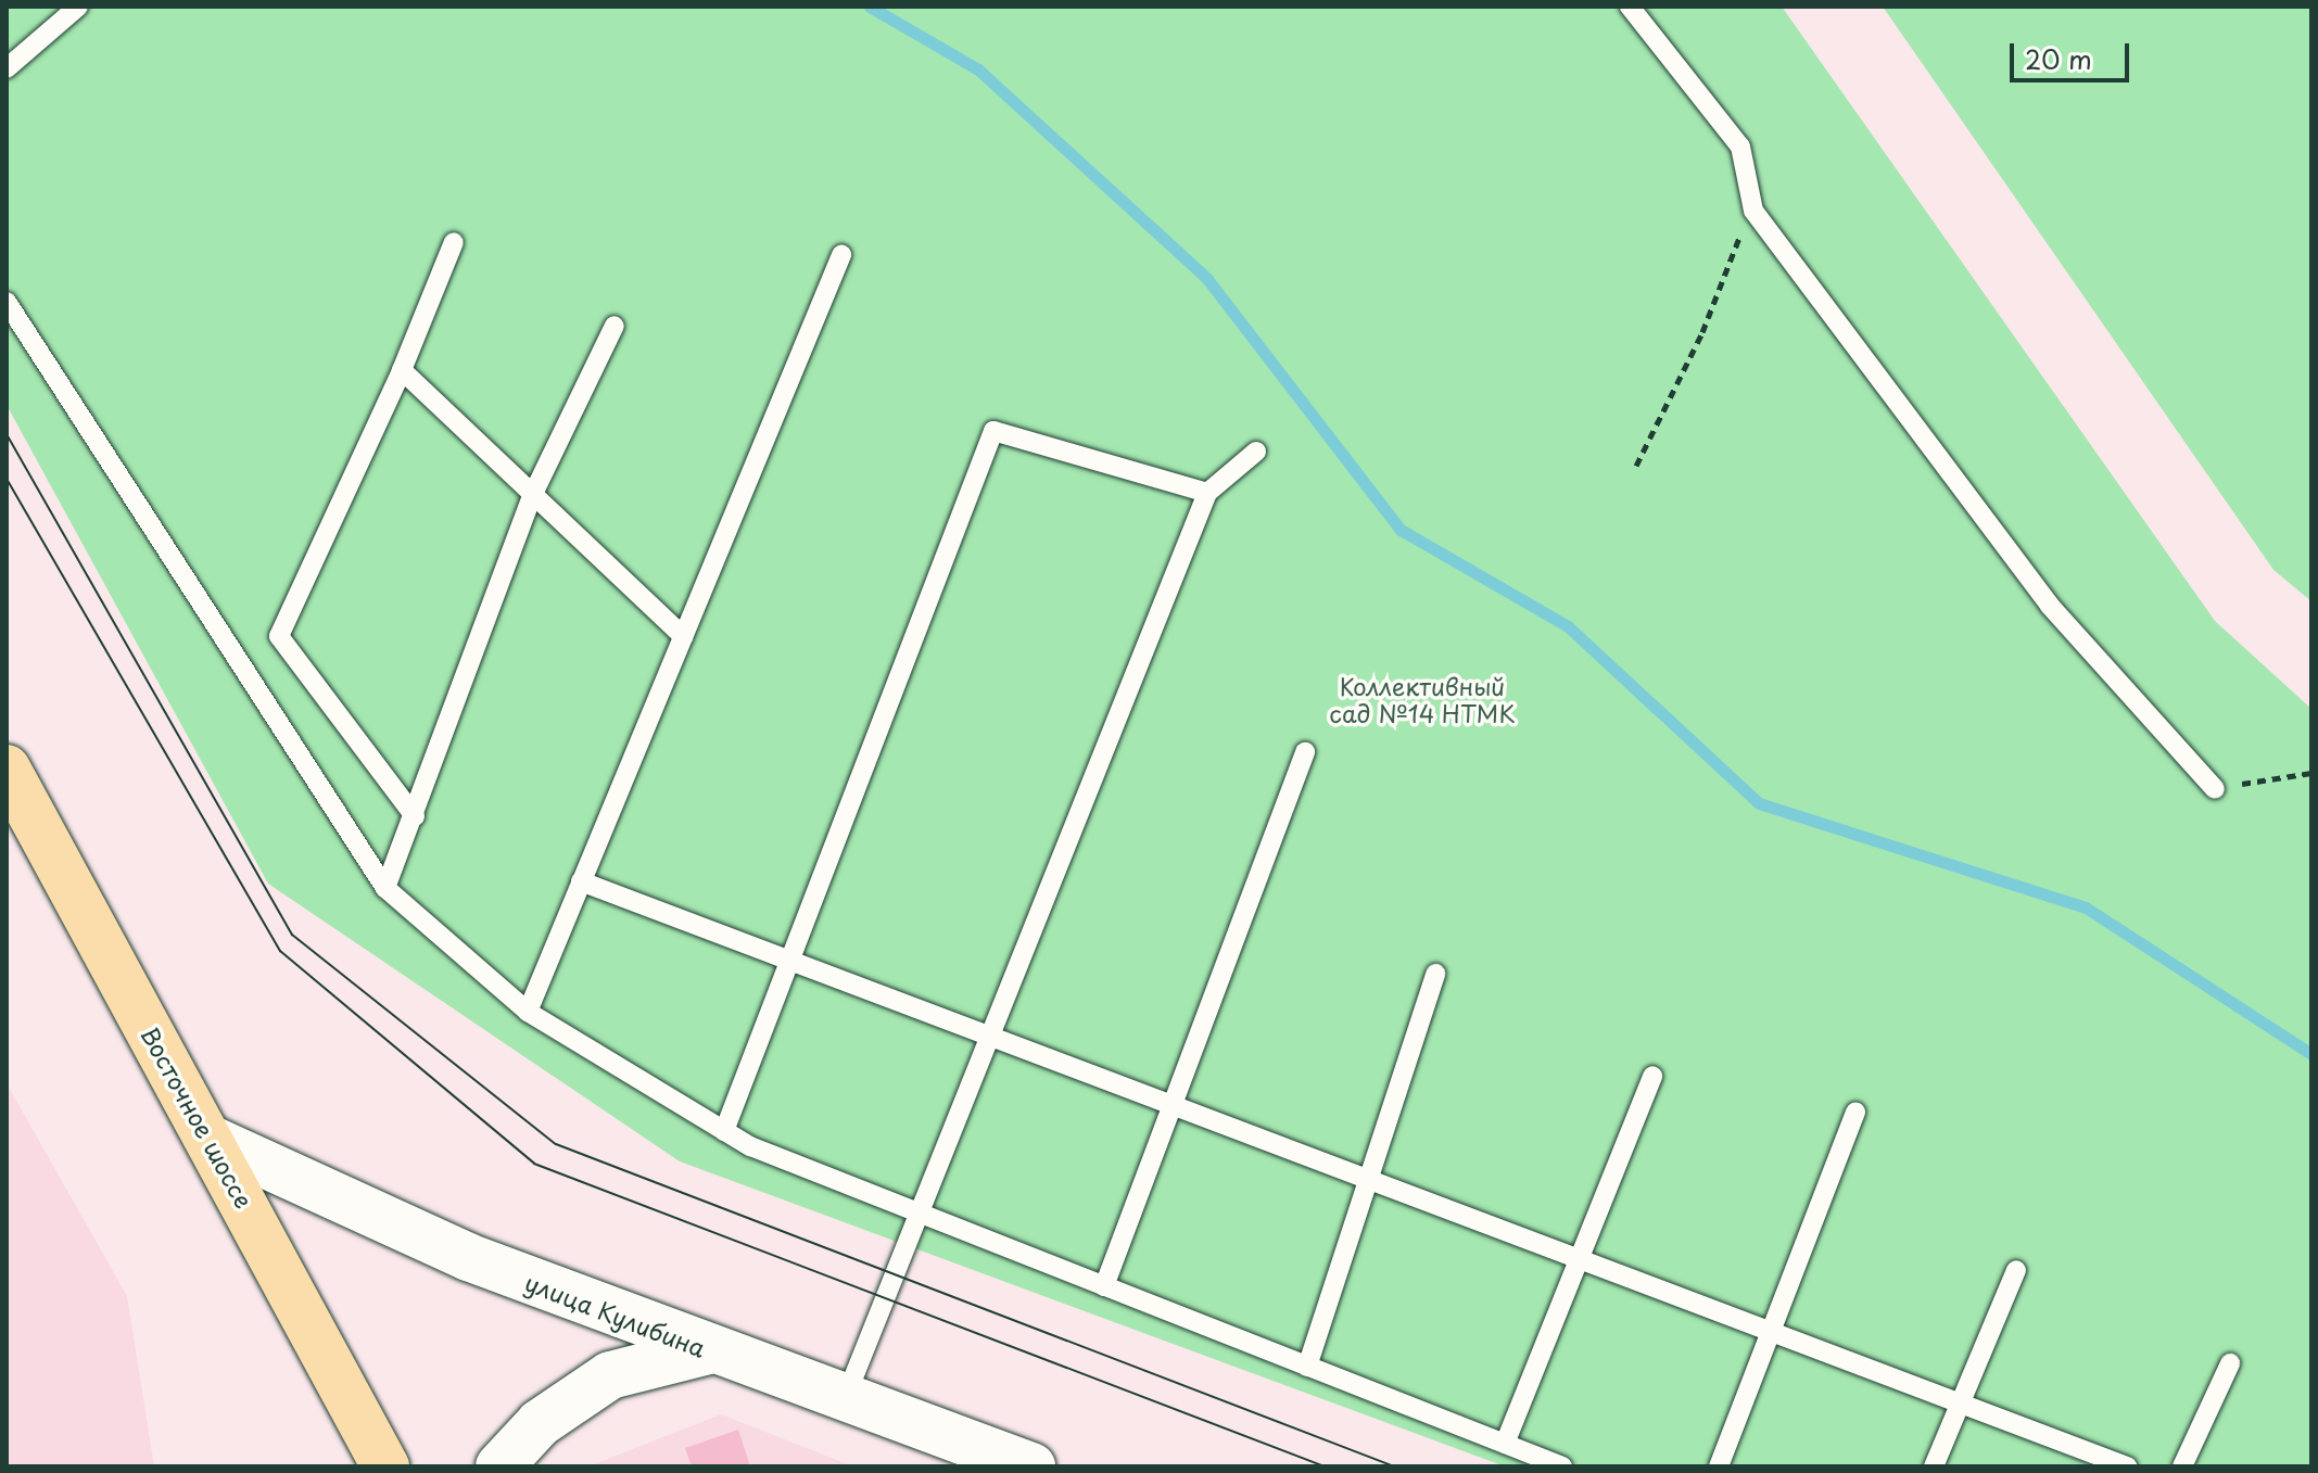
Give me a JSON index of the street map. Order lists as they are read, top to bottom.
{
  "streets": {
    "main road": ["Восточное шоссе"],
    "street": ["улица Кулибина"]
  },
  "crossings": [
    ["Восточное шоссе", "улица Кулибина"]
  ],
  "parks": ["Коллективный сад №14 НТМК"],
  "scale_bar": "20 m"
}
